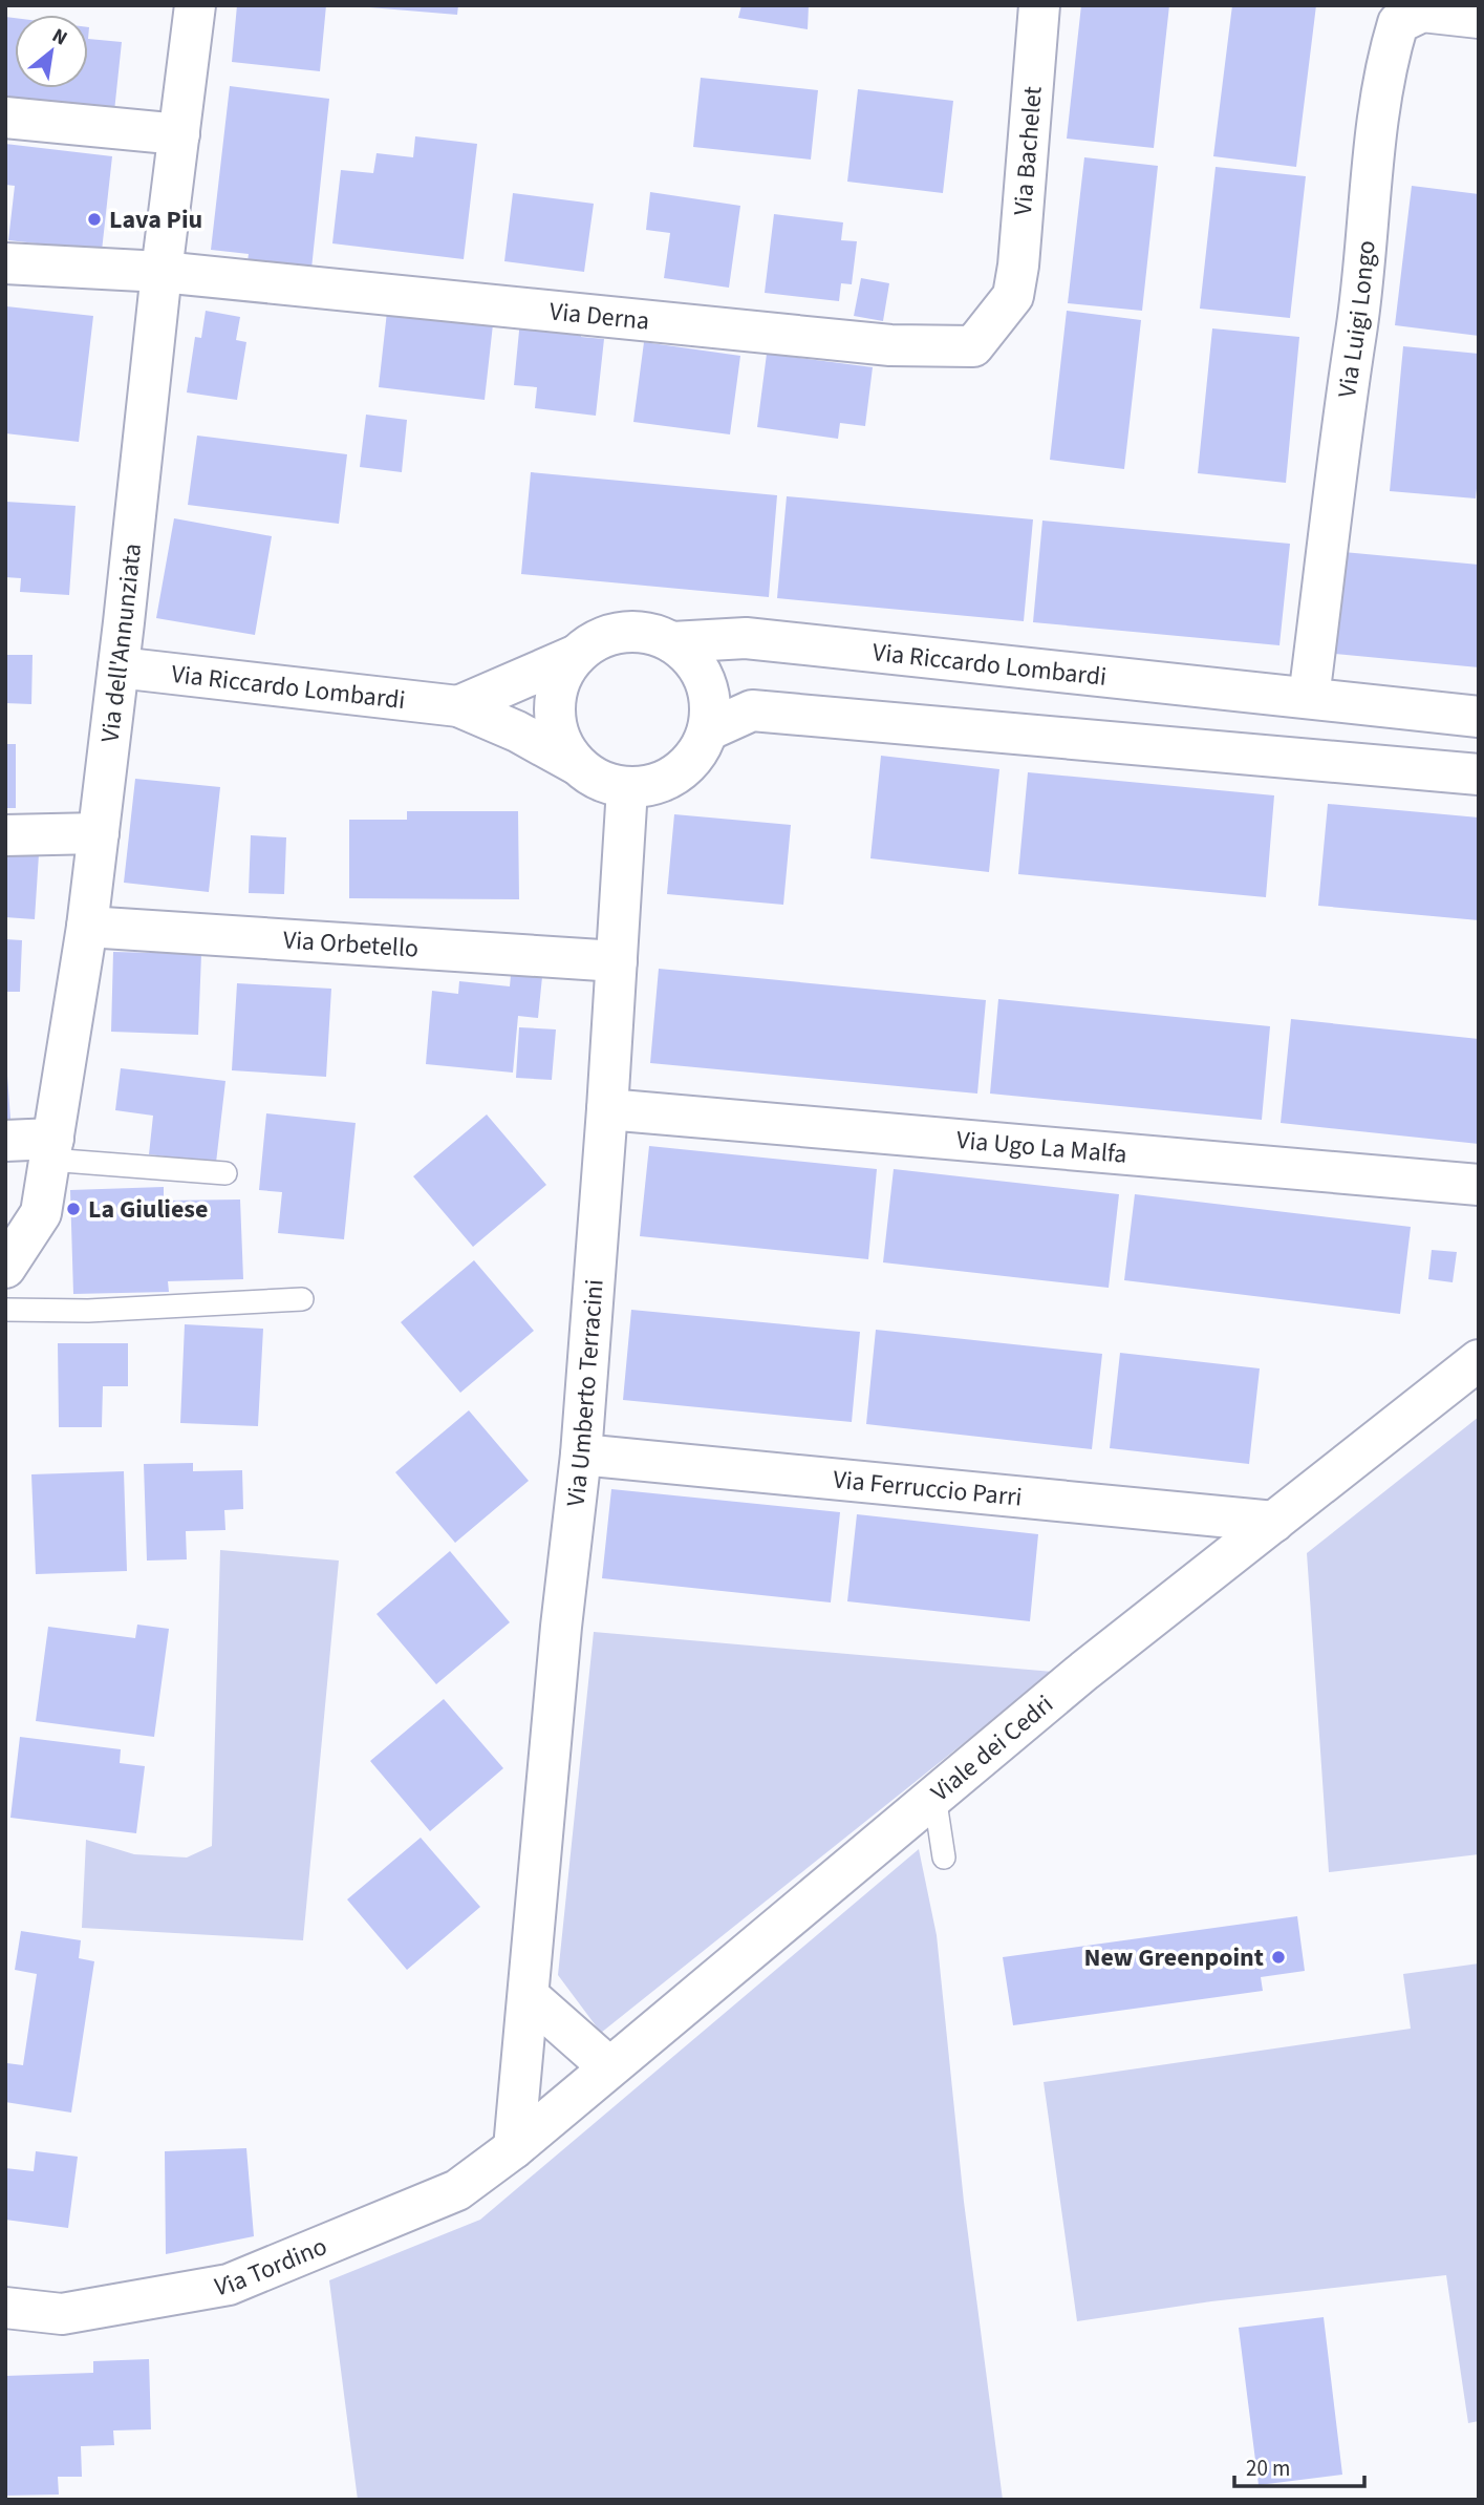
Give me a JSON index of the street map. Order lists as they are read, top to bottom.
{
  "streets": {
    "street": [
      "Via Bachelet",
      "Via Derna",
      "Via Luigi Longo",
      "Via dell'Annunziata",
      "Via Riccardo Lombardi",
      "Via Orbetello",
      "Via Ugo La Malfa",
      "Via Umberto Terracini",
      "Via Ferruccio Parri",
      "Viale dei Cedri",
      "Via Tordino"
    ]
  },
  "crossings": [
    ["Via Bachelet", "Via Derna"],
    ["Via Derna", "Via dell'Annunziata"],
    ["Via Luigi Longo", "Via Riccardo Lombardi"],
    ["Via dell'Annunziata", "Via Riccardo Lombardi"],
    ["Via dell'Annunziata", "Via Orbetello"],
    ["Via Riccardo Lombardi", "Via Umberto Terracini"],
    ["Via Orbetello", "Via Umberto Terracini"],
    ["Via Ugo La Malfa", "Via Umberto Terracini"],
    ["Via Umberto Terracini", "Via Ferruccio Parri"],
    ["Via Umberto Terracini", "Viale dei Cedri"],
    ["Via Umberto Terracini", "Via Tordino"],
    ["Via Ferruccio Parri", "Viale dei Cedri"],
    ["Viale dei Cedri", "Via Tordino"]
  ],
  "places": ["Lava Piu", "La Giuliese", "New Greenpoint"],
  "scale_bar": "20 m",
  "north": "top right"
}
